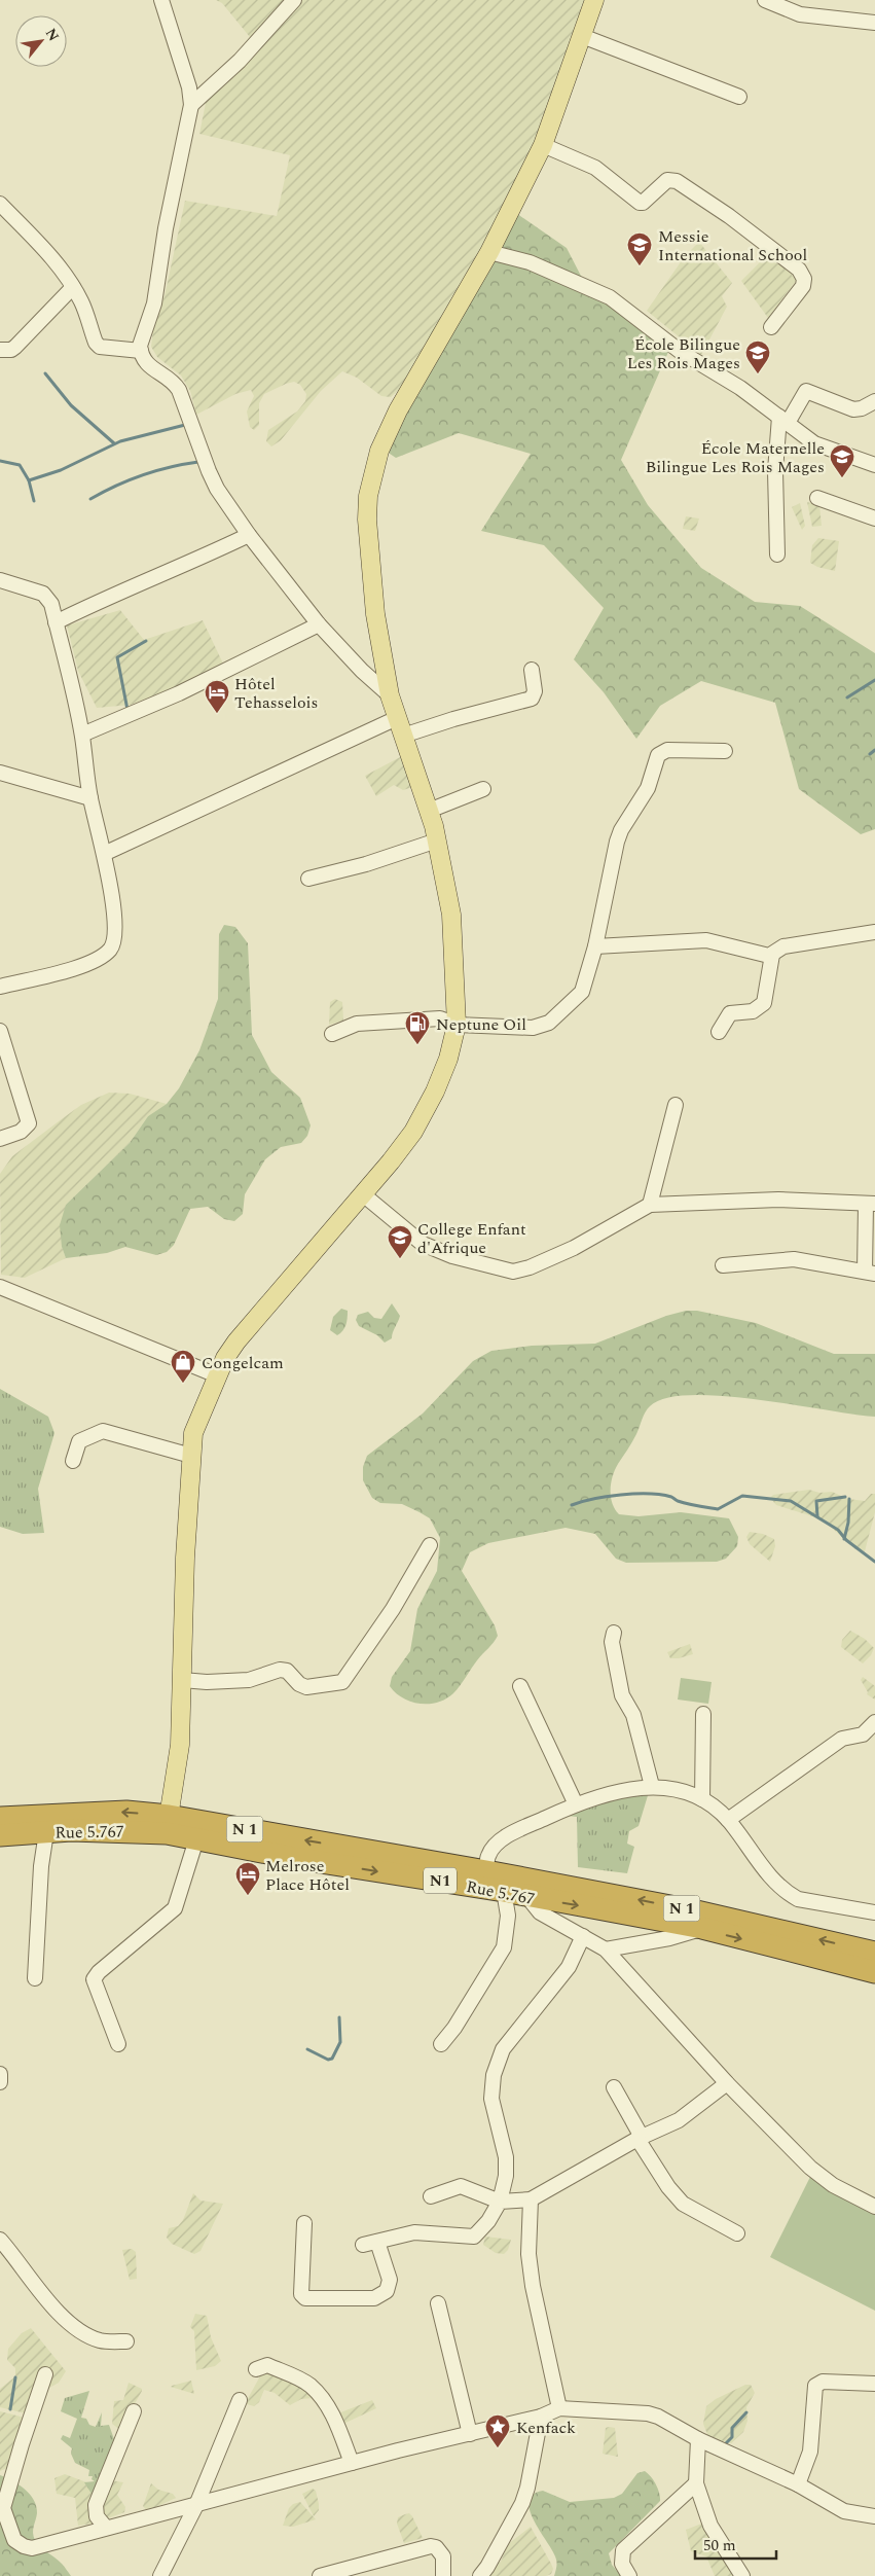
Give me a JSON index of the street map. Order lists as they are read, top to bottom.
{
  "streets": {
    "highway": ["N 1", "Rue 5.767", "N1"]
  },
  "crossings": [
    ["N 1", "Rue 5.767"]
  ],
  "places": {
    "school or university": [
      "Messie International School",
      "École Bilingue Les Rois Mages",
      "École Maternelle Bilingue Les Rois Mages",
      "College Enfant d'Afrique"
    ],
    "hotel": ["Hôtel Tehasselois", "Melrose Place Hôtel"],
    "fuel station": ["Neptune Oil"],
    "shop": ["Congelcam"],
    "place": ["Kenfack"]
  },
  "scale_bar": "50 m",
  "north": "top right"
}
